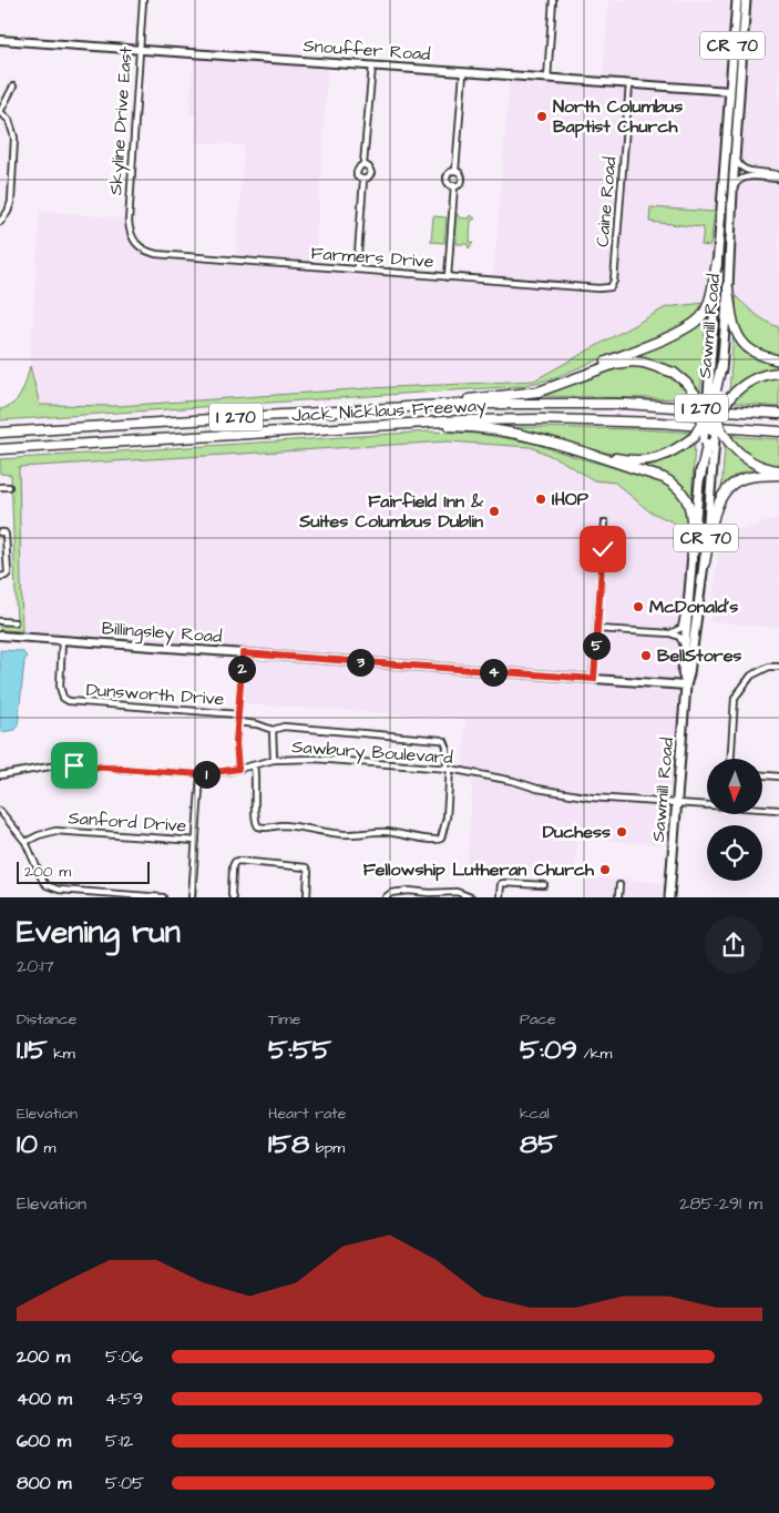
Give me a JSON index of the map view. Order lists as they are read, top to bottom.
{
  "streets": {
    "highway": ["I 270", "Jack Nicklaus Freeway"],
    "main road": [
      "CR 70",
      "Snouffer Road",
      "Sawmill Road",
      "Billingsley Road"
    ],
    "street": [
      "Skyline Drive East",
      "Caine Road",
      "Farmers Drive",
      "Dunsworth Drive",
      "Sawbury Boulevard",
      "Sanford Drive"
    ]
  },
  "crossings": [
    ["Snouffer Road", "Skyline Drive East"],
    ["Snouffer Road", "Caine Road"],
    ["Snouffer Road", "Sawmill Road"],
    ["Skyline Drive East", "Farmers Drive"],
    ["Caine Road", "Farmers Drive"],
    ["Sawmill Road", "Billingsley Road"],
    ["Sawmill Road", "Sawbury Boulevard"],
    ["Billingsley Road", "Dunsworth Drive"]
  ],
  "places": [
    "North Columbus Baptist Church",
    "IHOP",
    "Fairfield Inn & Suites Columbus Dublin",
    "McDonald's",
    "BellStores",
    "Duchess",
    "Fellowship Lutheran Church"
  ],
  "scale_bar": "200 m",
  "north": "bottom",
  "page": {
    "pins": [
      "5",
      "3",
      "2",
      "4",
      "1"
    ],
    "scale": "200 m",
    "heading": ["Evening run", "20:17"],
    "stats": [
      ["Distance", "1.15 km"],
      ["Time", "5:55"],
      ["Pace", "5:09 /km"],
      ["Elevation", "10 m"],
      ["Heart rate", "158 bpm"],
      ["kcal", "85"]
    ],
    "chart": ["Elevation", "285–291 m"],
    "list": [
      {
        "name": "200 m",
        "note": "5:06"
      },
      {
        "name": "400 m",
        "note": "4:59"
      },
      {
        "name": "600 m",
        "note": "5:12"
      },
      {
        "name": "800 m",
        "note": "5:05"
      }
    ]
  }
}
